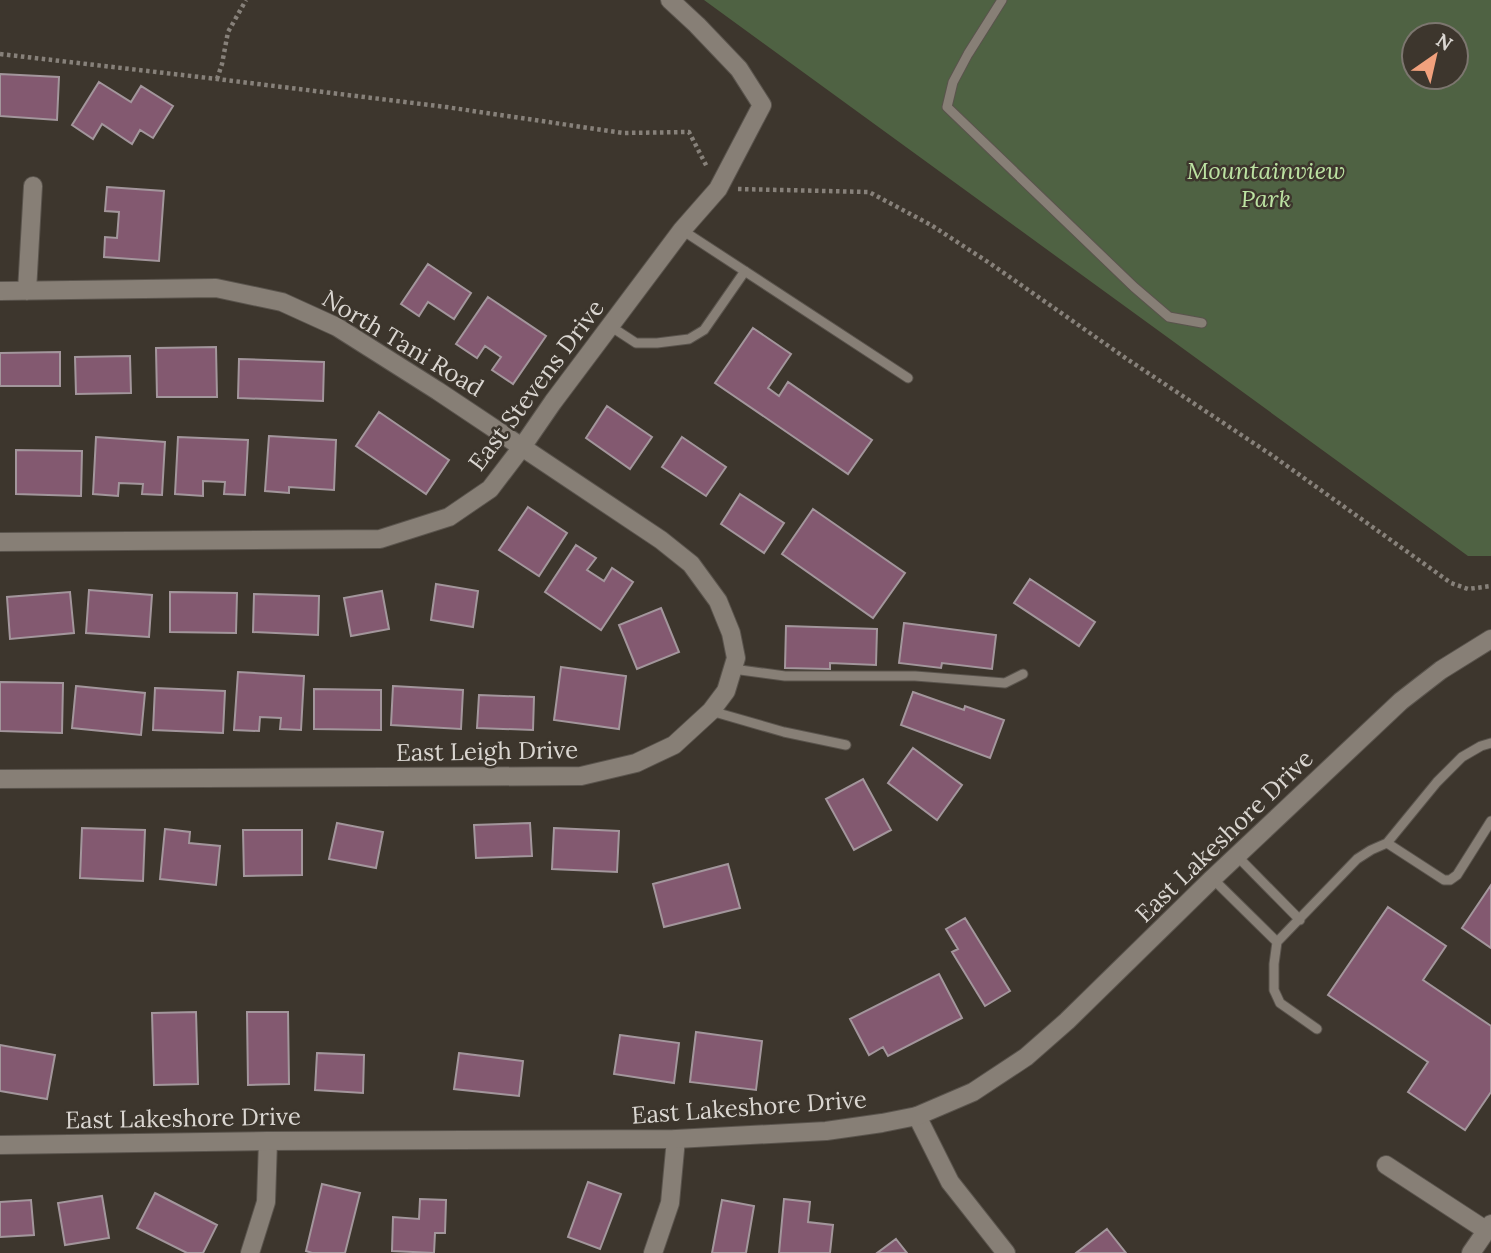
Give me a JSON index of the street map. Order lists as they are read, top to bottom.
{
  "streets": {
    "street": [
      "North Tani Road",
      "East Stevens Drive",
      "East Leigh Drive",
      "East Lakeshore Drive"
    ]
  },
  "crossings": [
    ["North Tani Road", "East Stevens Drive"],
    ["North Tani Road", "East Leigh Drive"],
    ["East Stevens Drive", "East Leigh Drive"]
  ],
  "parks": ["Mountainview Park"],
  "north": "top right"
}
